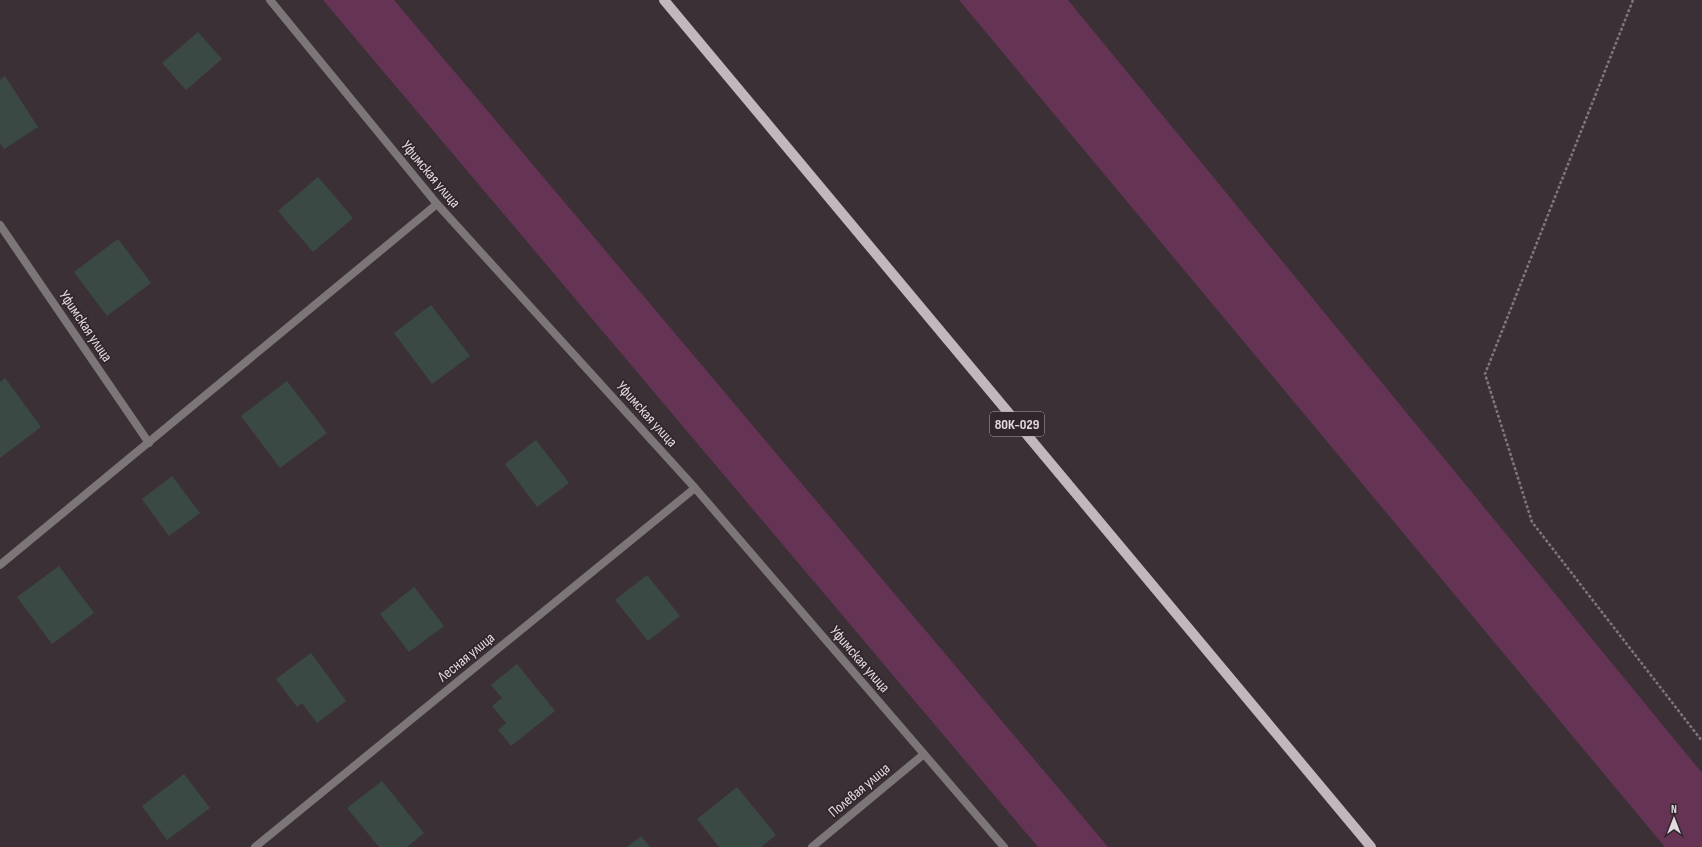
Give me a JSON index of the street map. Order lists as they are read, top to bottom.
{
  "streets": {
    "main road": ["80К-029"],
    "street": ["Уфимская улица", "Лесная улица", "Полевая улица"]
  },
  "crossings": [
    ["Уфимская улица", "Лесная улица"],
    ["Уфимская улица", "Полевая улица"]
  ],
  "north": "top"
}
